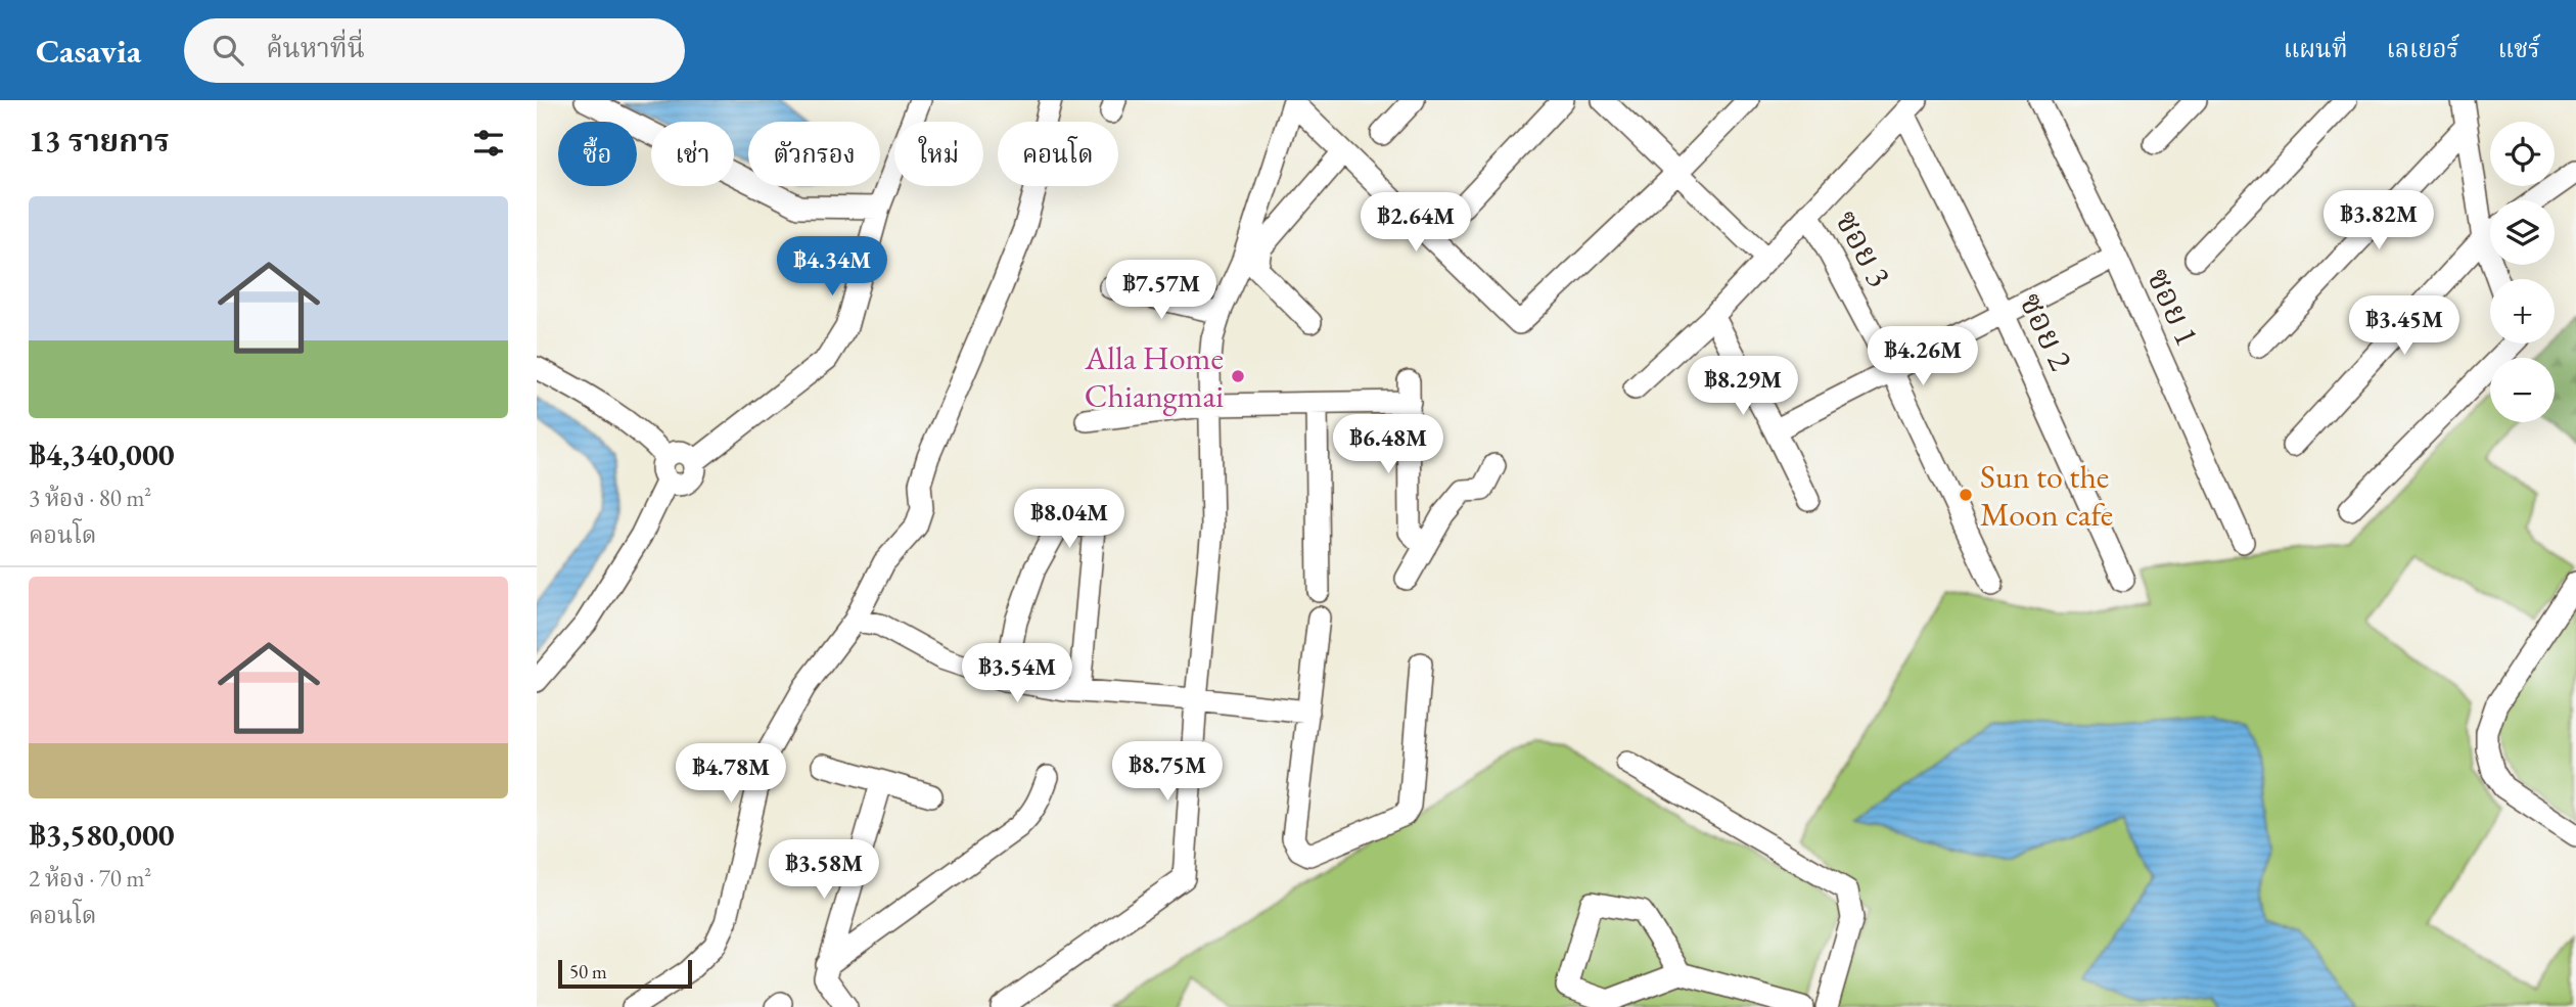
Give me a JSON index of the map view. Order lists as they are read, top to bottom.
{
  "streets": {
    "street": ["ซอย 3", "ซอย 1", "ซอย 2"]
  },
  "places": ["Alla Home Chiangmai", "Sun to the Moon cafe"],
  "scale_bar": "50 m",
  "page": {
    "header": "Casavia",
    "search": "ค้นหาที่นี่",
    "nav": ["แผนที่", "เลเยอร์", "แชร์"],
    "heading": "13 รายการ",
    "map_buttons": ["+", "−"],
    "chip": [
      "ซื้อ",
      "เช่า",
      "ตัวกรอง",
      "ใหม่",
      "คอนโด"
    ],
    "list": [
      {
        "name": "฿4,340,000",
        "note": "3 ห้อง · 80 m² · คอนโด"
      },
      {
        "name": "฿3,580,000",
        "note": "2 ห้อง · 70 m² · คอนโด"
      }
    ],
    "price": [
      "฿3.82M",
      "฿2.64M",
      "฿4.34M",
      "฿7.57M",
      "฿3.45M",
      "฿4.26M",
      "฿8.29M",
      "฿6.48M",
      "฿8.04M",
      "฿3.54M",
      "฿8.75M",
      "฿4.78M",
      "฿3.58M"
    ],
    "scale": "50 m"
  }
}
